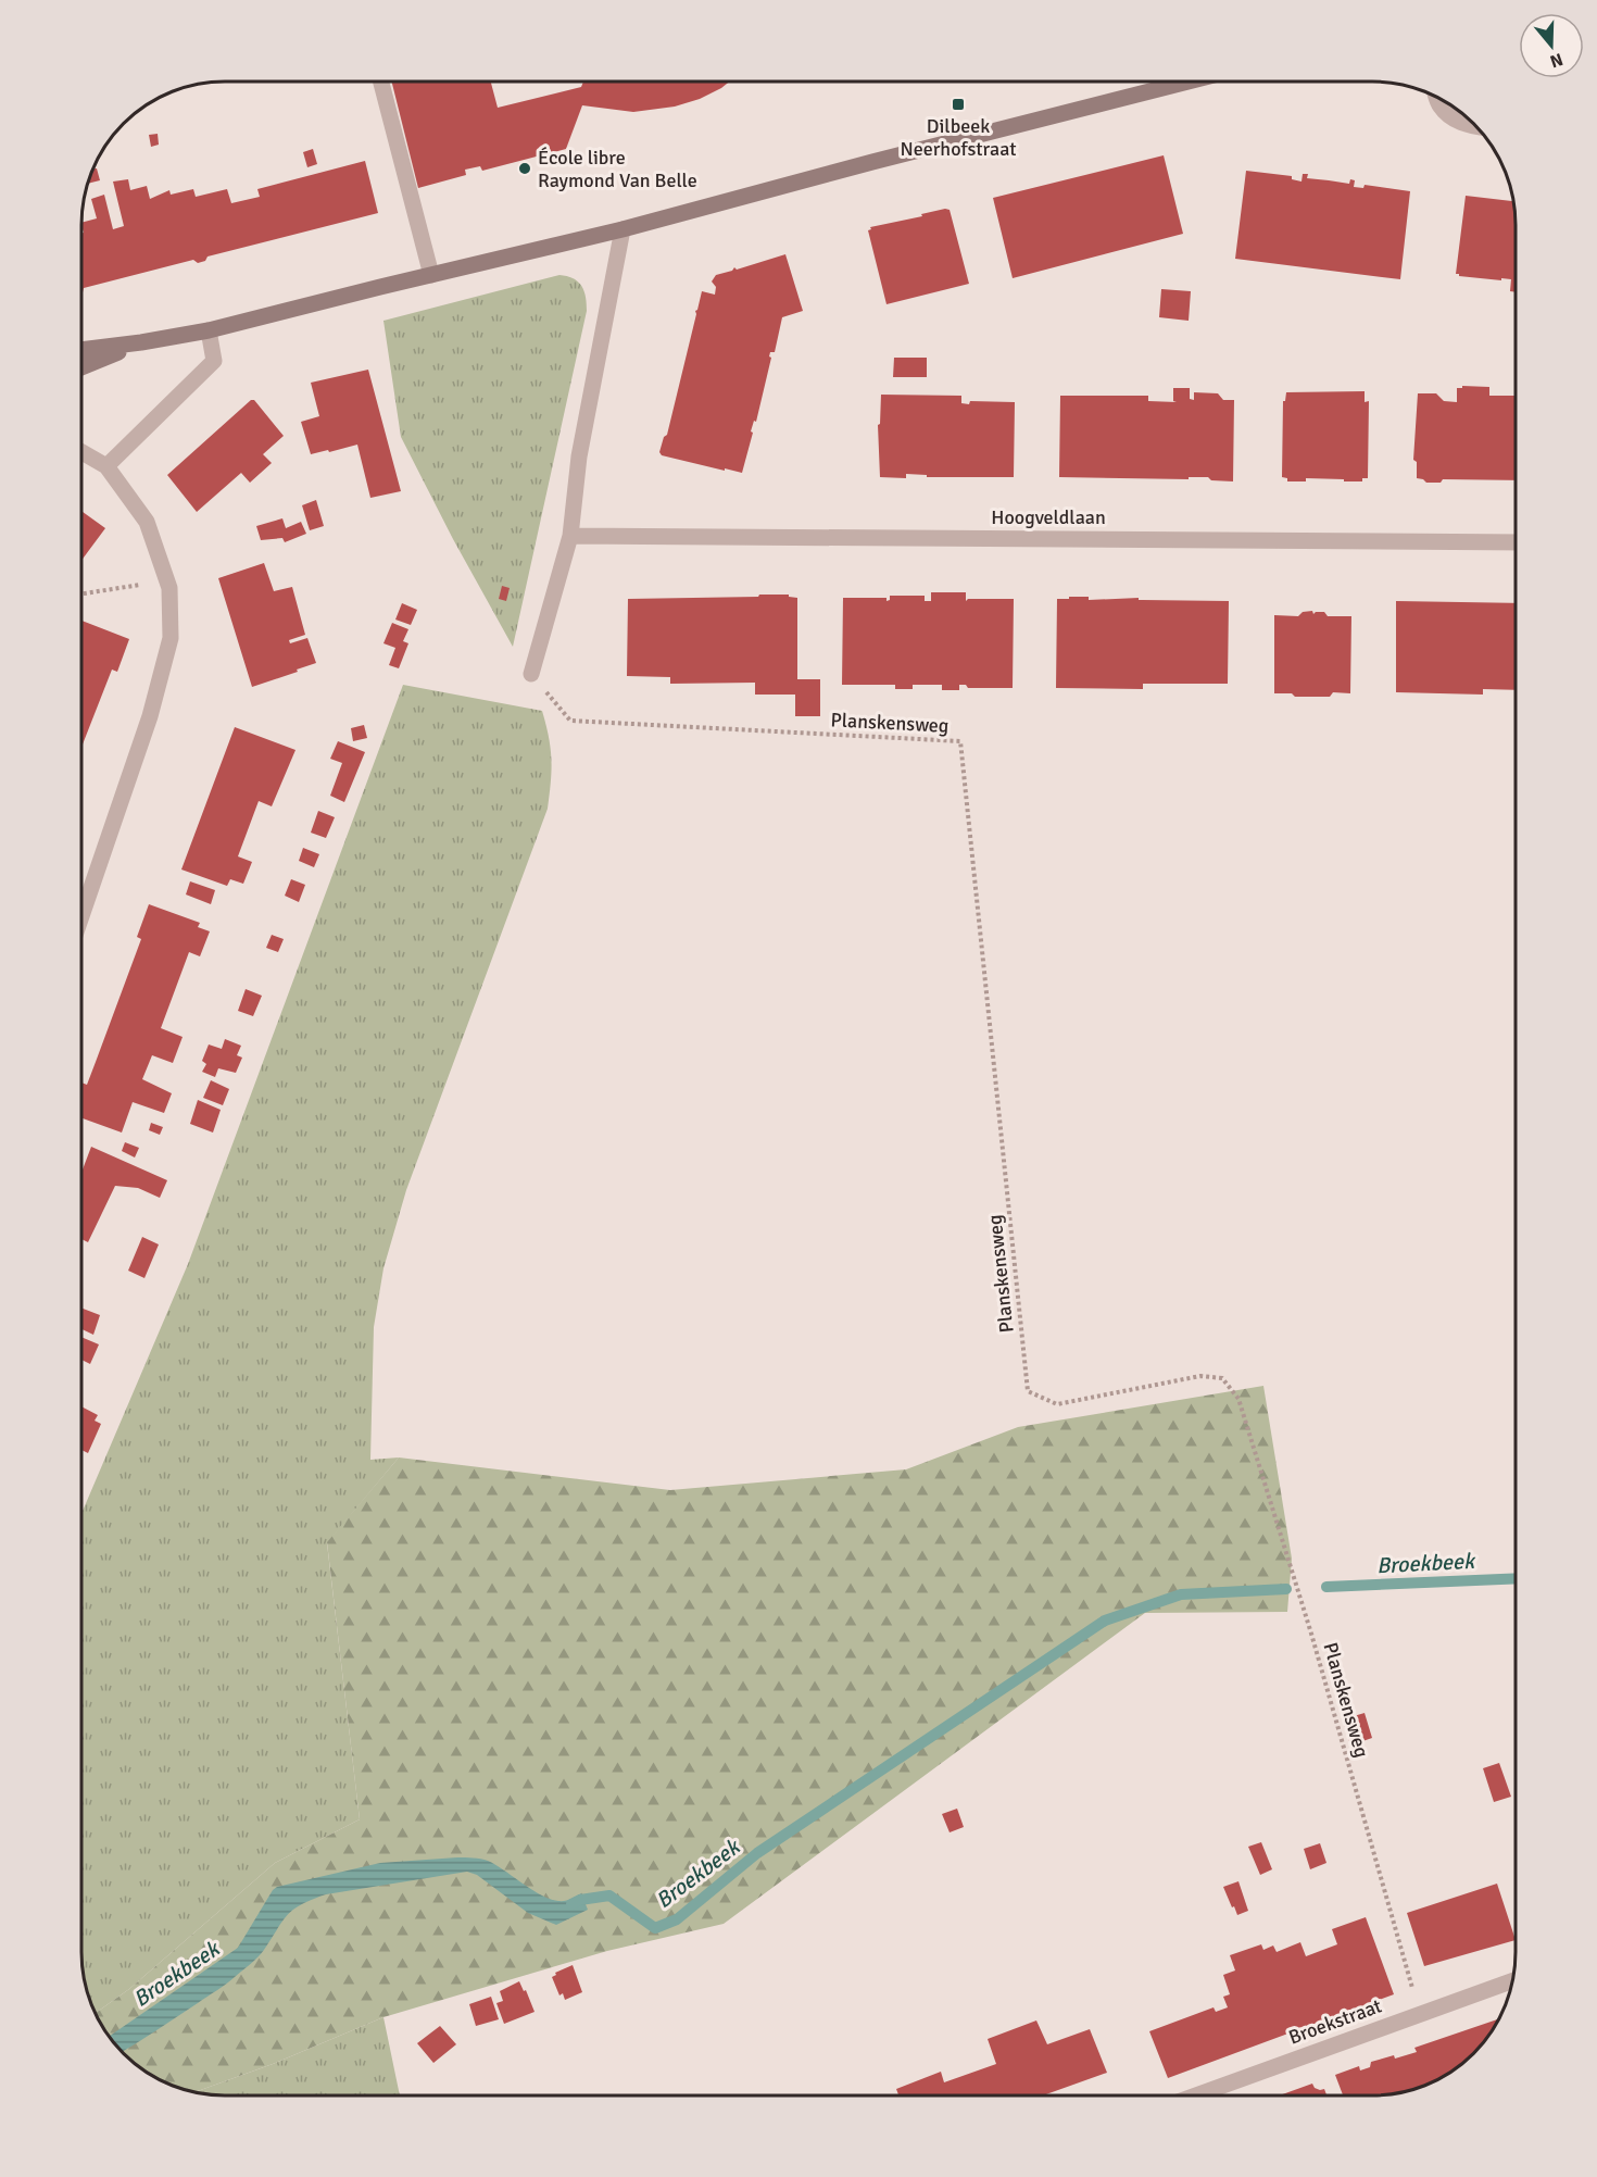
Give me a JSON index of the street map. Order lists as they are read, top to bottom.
{
  "streets": {
    "street": ["Hoogveldlaan", "Broekstraat"],
    "path": ["Planskensweg"]
  },
  "crossings": [
    ["Planskensweg", "Broekstraat"]
  ],
  "water": ["Broekbeek"],
  "places": {
    "transit": ["Dilbeek Neerhofstraat"],
    "other": ["École libre Raymond Van Belle"]
  },
  "north": "bottom"
}
